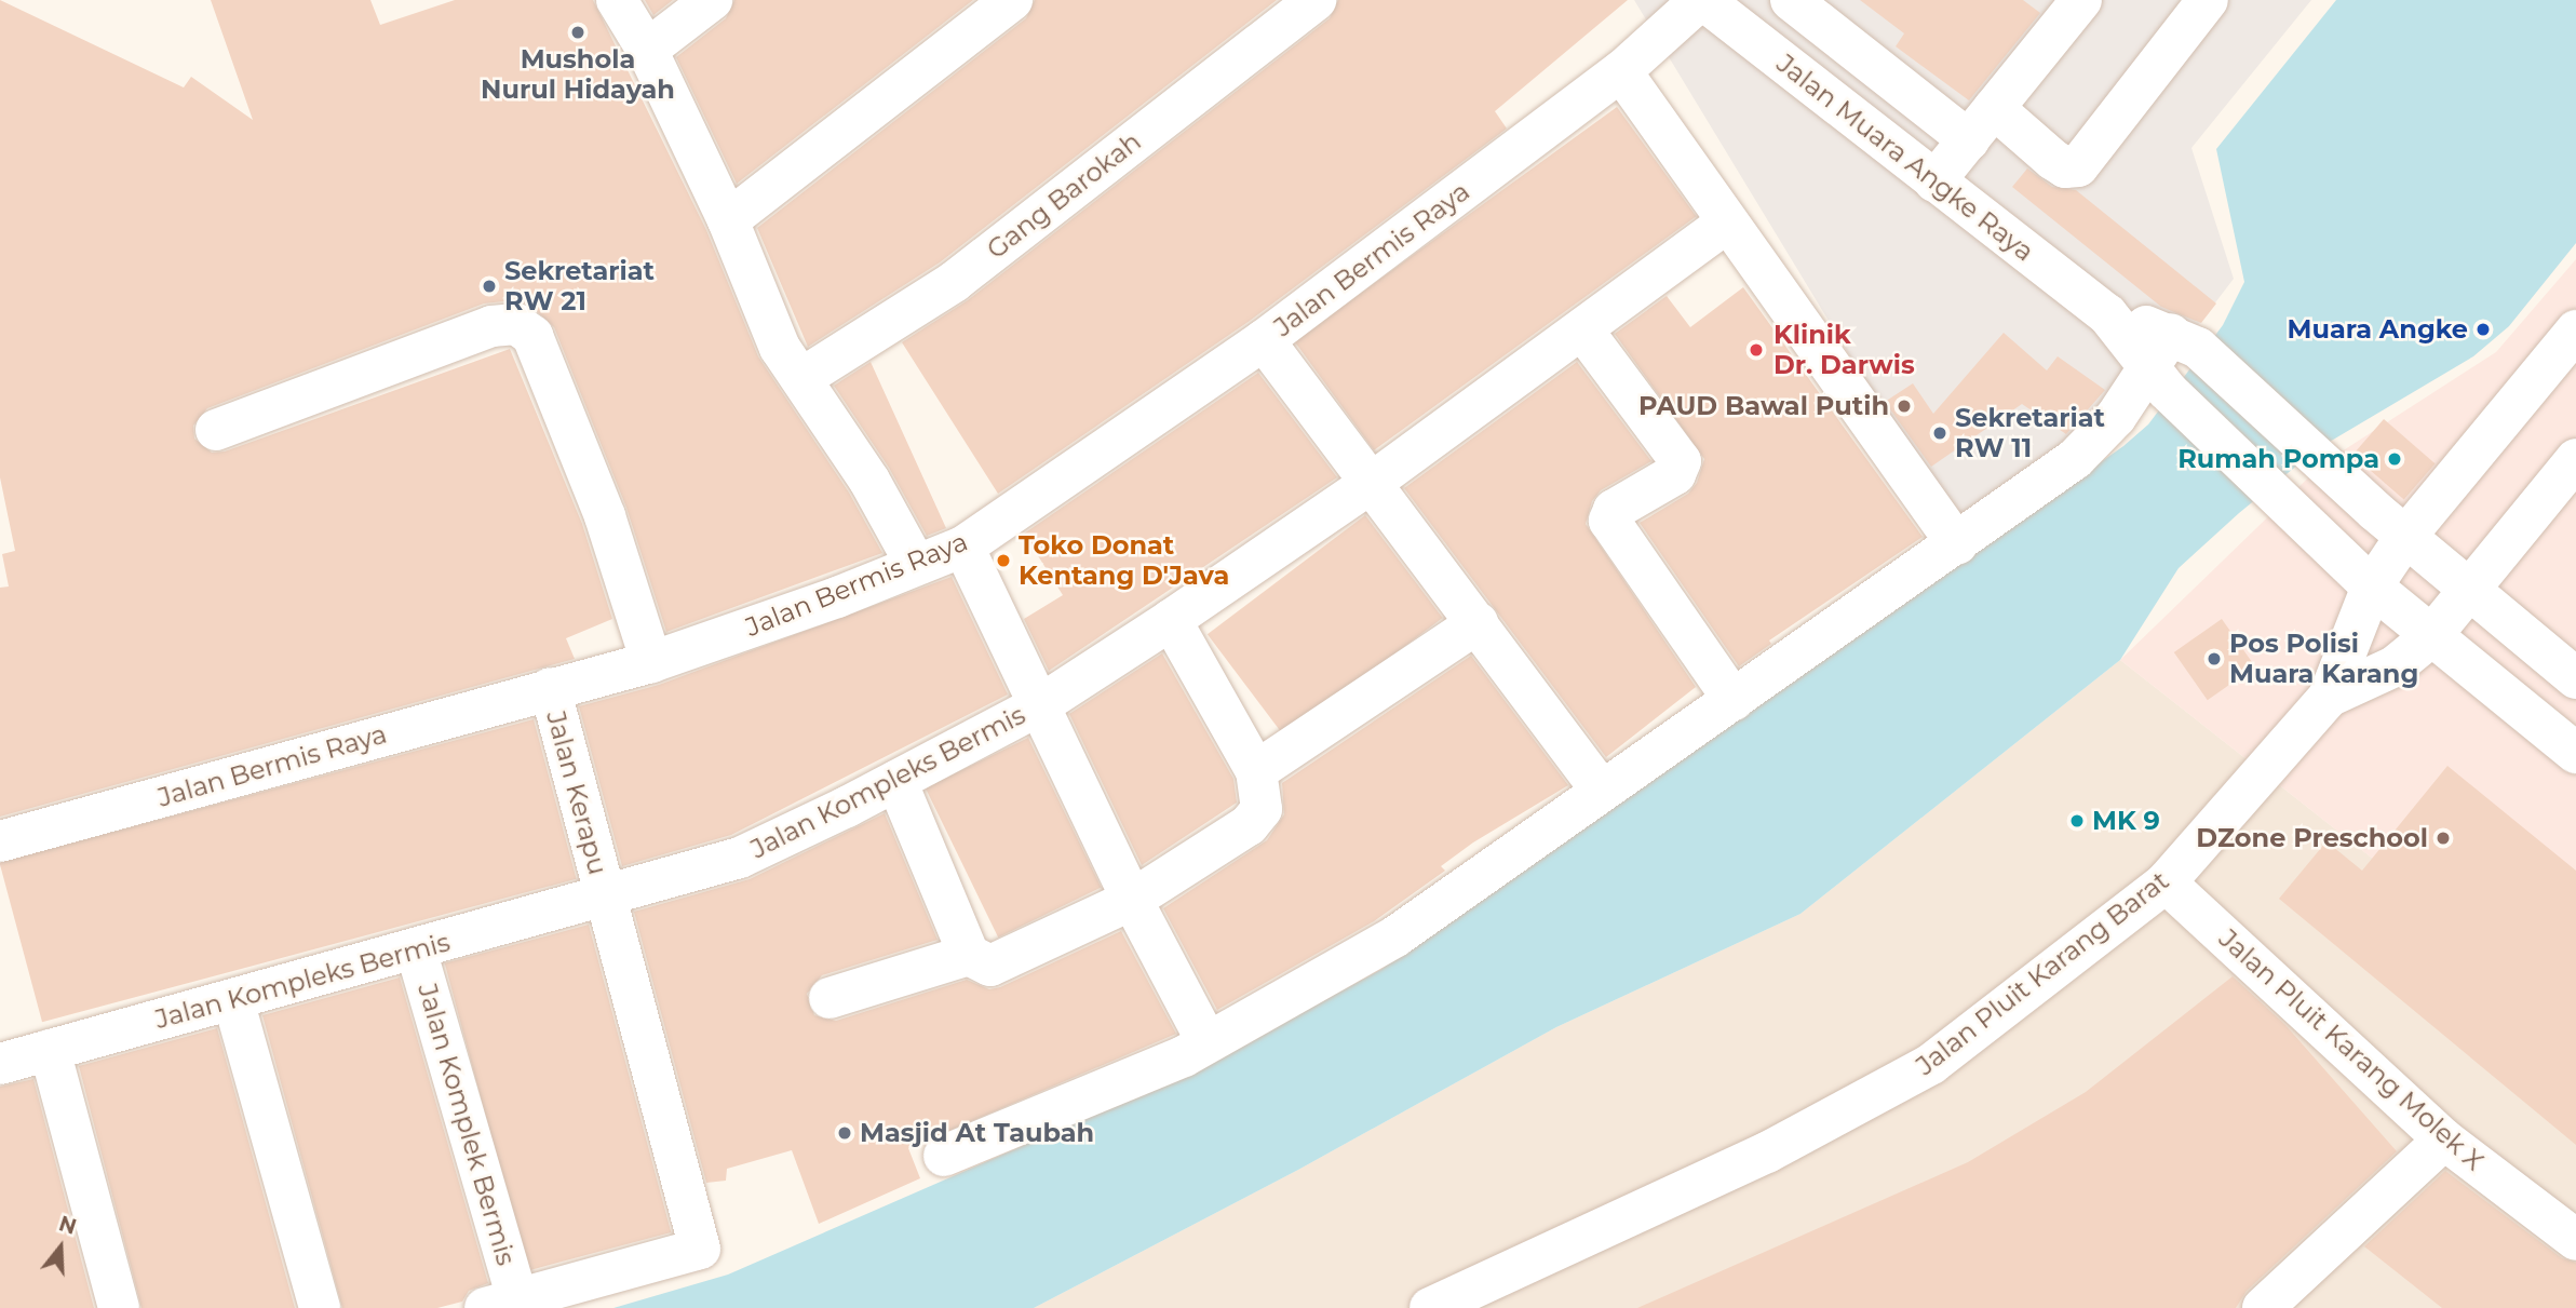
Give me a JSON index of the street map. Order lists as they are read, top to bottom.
{
  "streets": {
    "street": [
      "Jalan Muara Angke Raya",
      "Gang Barokah",
      "Jalan Bermis Raya",
      "Jalan Kompleks Bermis",
      "Jalan Kerapu",
      "Jalan Pluit Karang Barat",
      "Jalan Pluit Karang Molek X",
      "Jalan Komplek Bermis"
    ]
  },
  "crossings": [
    ["Jalan Muara Angke Raya", "Jalan Bermis Raya"],
    ["Jalan Muara Angke Raya", "Jalan Pluit Karang Barat"],
    ["Jalan Bermis Raya", "Jalan Kerapu"],
    ["Jalan Kompleks Bermis", "Jalan Kerapu"],
    ["Jalan Kompleks Bermis", "Jalan Komplek Bermis"],
    ["Jalan Pluit Karang Barat", "Jalan Pluit Karang Molek X"]
  ],
  "places": [
    "Mushola Nurul Hidayah",
    "Sekretariat RW 21",
    "Muara Angke",
    "Klinik Dr. Darwis",
    "PAUD Bawal Putih",
    "Sekretariat RW 11",
    "Rumah Pompa",
    "Toko Donat Kentang D'Java",
    "Pos Polisi Muara Karang",
    "MK 9",
    "DZone Preschool",
    "Masjid At Taubah"
  ],
  "north": "top"
}
